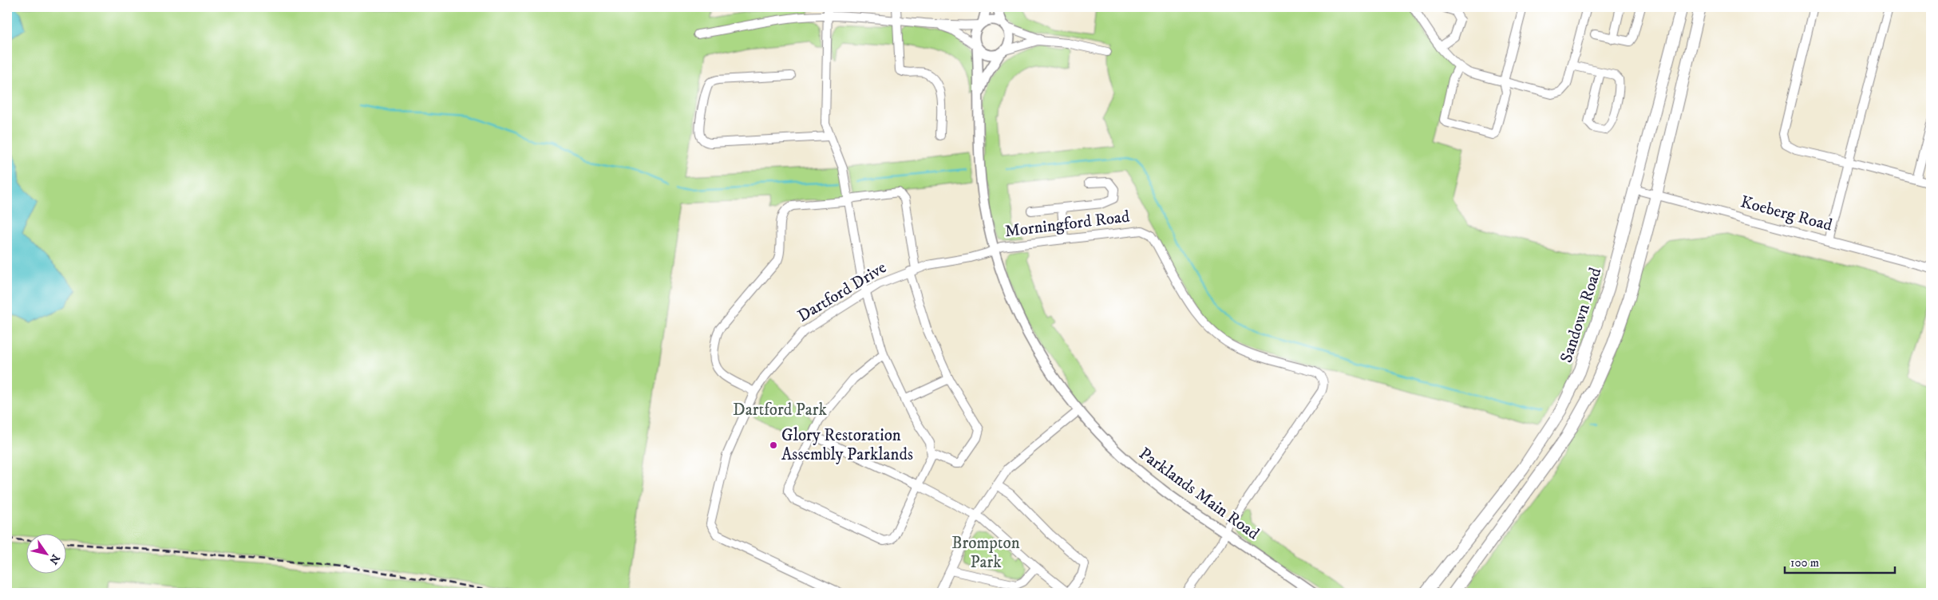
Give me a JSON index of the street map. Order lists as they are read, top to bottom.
{
  "streets": {
    "main road": ["Sandown Road"],
    "street": [
      "Koeberg Road",
      "Morningford Road",
      "Dartford Drive",
      "Parklands Main Road"
    ]
  },
  "crossings": [
    ["Koeberg Road", "Sandown Road"],
    ["Morningford Road", "Dartford Drive"],
    ["Morningford Road", "Parklands Main Road"],
    ["Dartford Drive", "Parklands Main Road"]
  ],
  "parks": ["Dartford Park", "Brompton Park"],
  "places": ["Glory Restoration Assembly Parklands"],
  "scale_bar": "100 m",
  "north": "bottom right"
}
